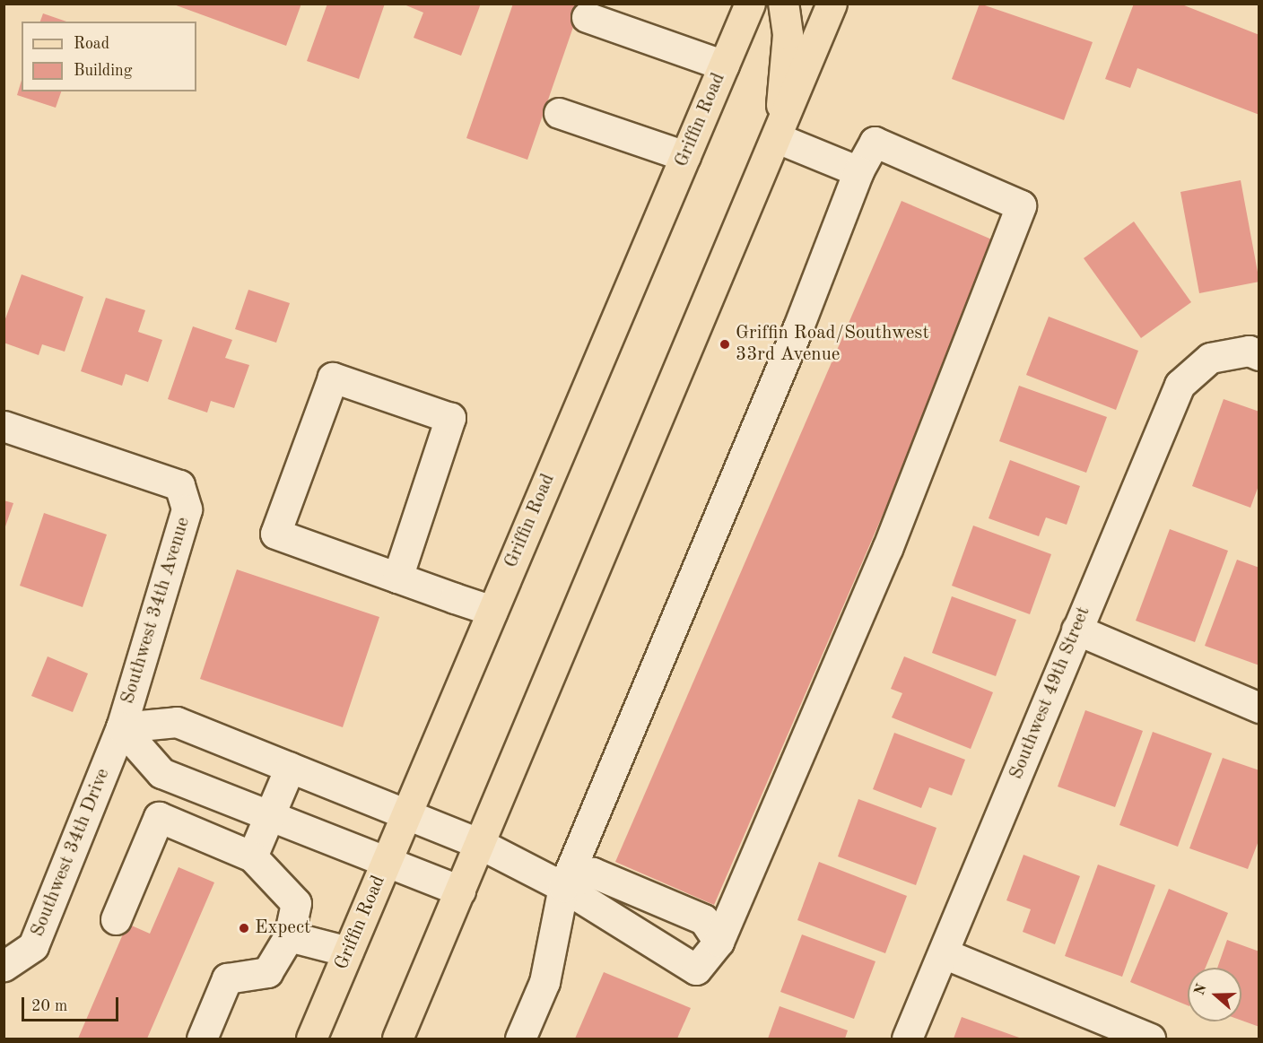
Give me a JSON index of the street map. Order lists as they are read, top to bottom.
{
  "streets": {
    "main road": ["Griffin Road"],
    "street": ["Southwest 34th Avenue", "Southwest 49th Street", "Southwest 34th Drive"]
  },
  "crossings": [
    ["Griffin Road", "Southwest 34th Avenue"],
    ["Southwest 34th Avenue", "Southwest 34th Drive"]
  ],
  "places": ["Griffin Road/Southwest 33rd Avenue", "Expect"],
  "legend": ["Road", "Building"],
  "scale_bar": "20 m",
  "north": "left"
}
